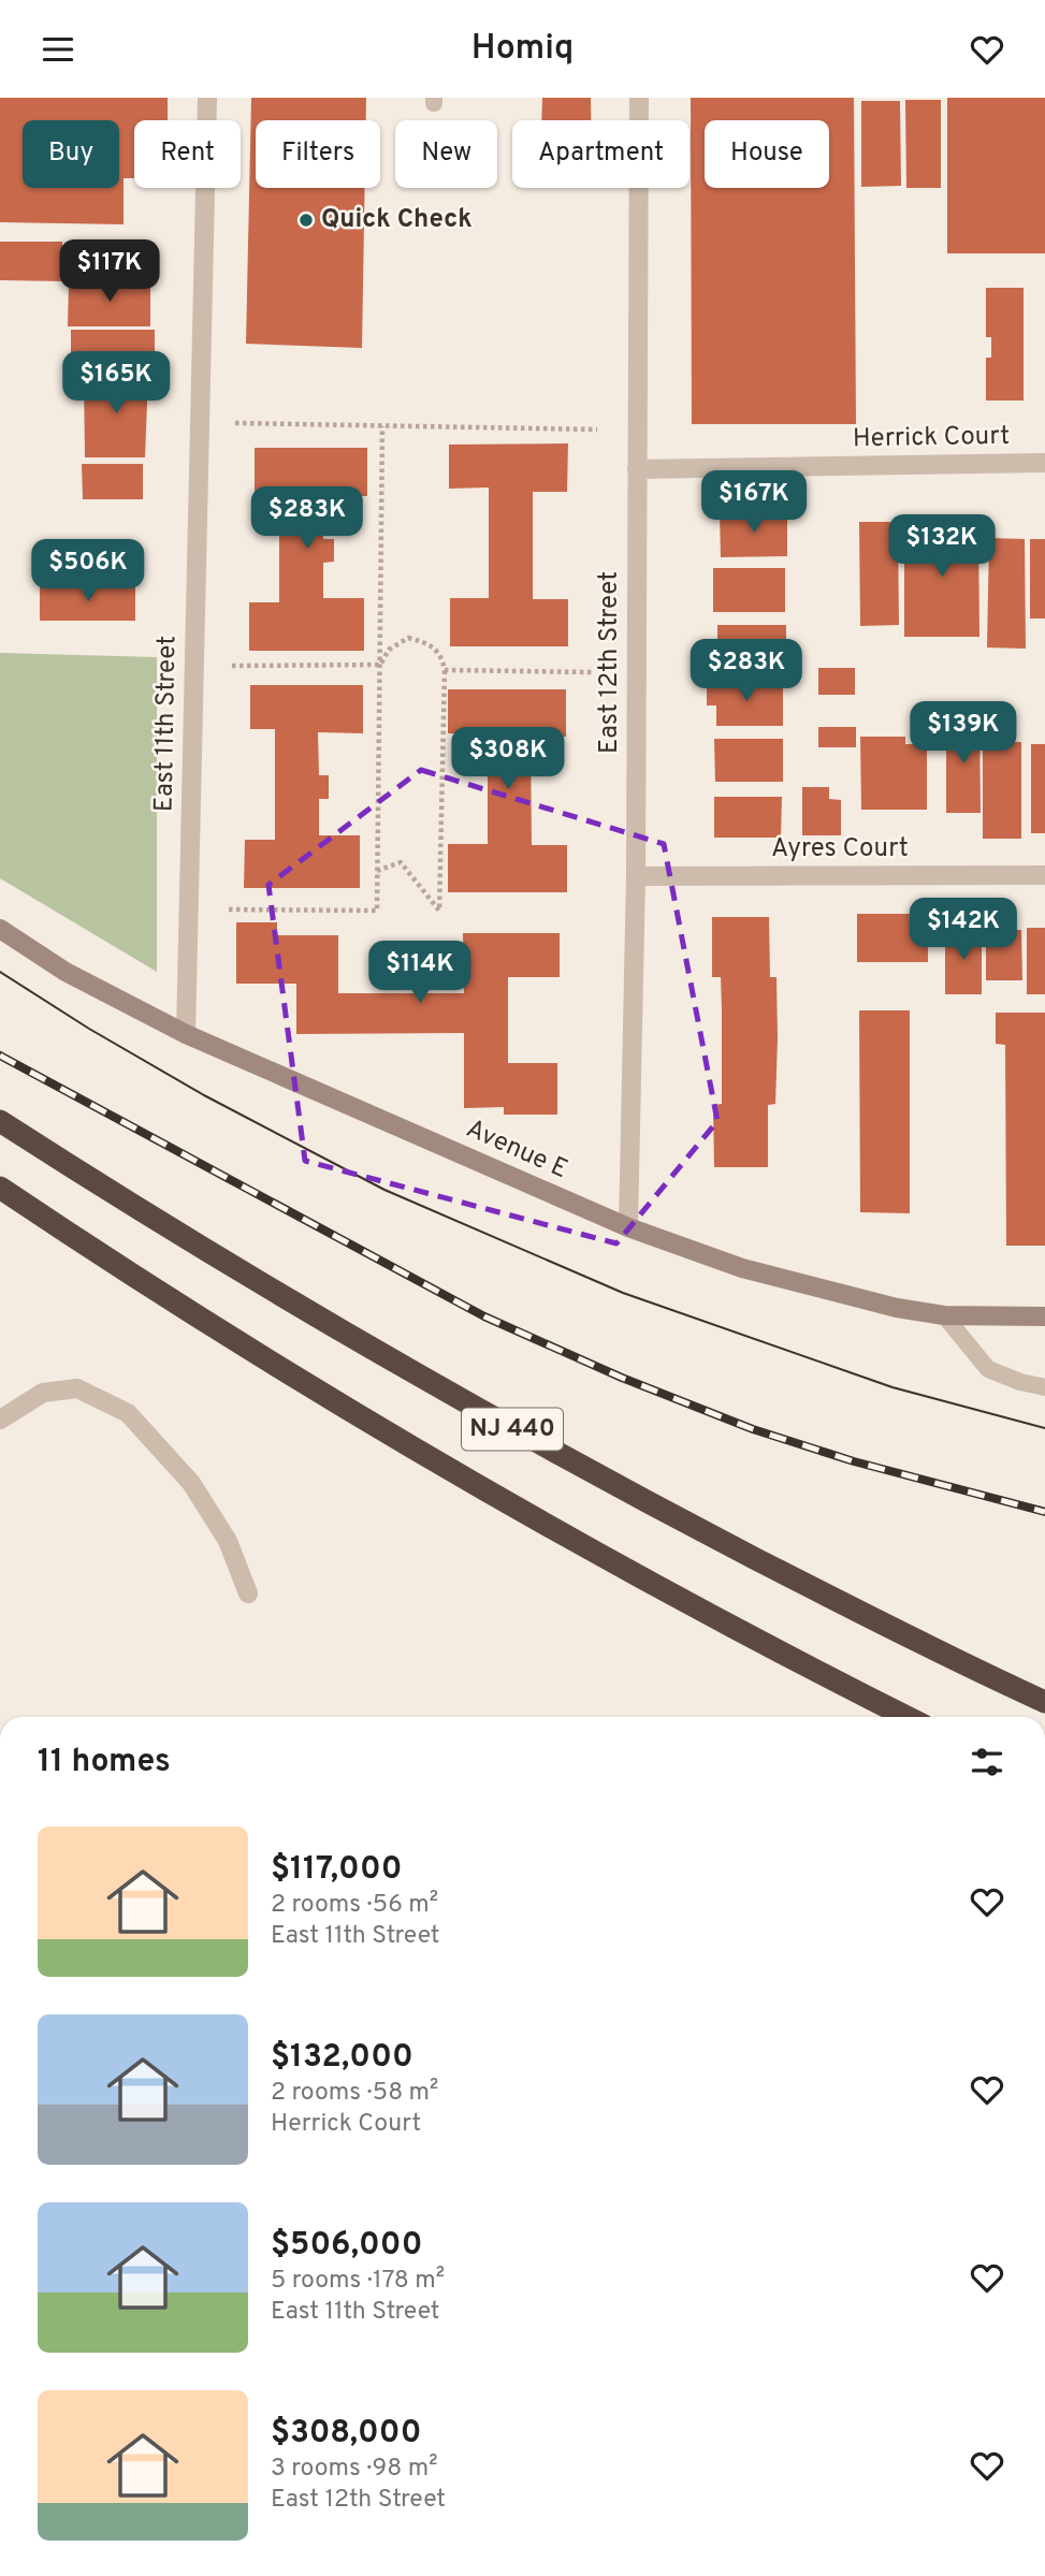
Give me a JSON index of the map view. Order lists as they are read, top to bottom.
{
  "streets": {
    "highway": ["NJ 440"],
    "main road": ["Avenue E"],
    "street": [
      "Herrick Court",
      "East 12th Street",
      "East 11th Street",
      "Ayres Court"
    ]
  },
  "crossings": [
    ["Herrick Court", "East 12th Street"],
    ["East 12th Street", "Ayres Court"],
    ["East 12th Street", "Avenue E"],
    ["East 11th Street", "Avenue E"]
  ],
  "places": ["Quick Check"],
  "page": {
    "header": "Homiq",
    "chip": [
      "Buy",
      "Rent",
      "Filters",
      "New",
      "Apartment",
      "House"
    ],
    "price": [
      "$117K",
      "$165K",
      "$167K",
      "$283K",
      "$132K",
      "$506K",
      "$283K",
      "$139K",
      "$308K",
      "$142K",
      "$114K"
    ],
    "heading": "11 homes",
    "list": [
      {
        "name": "$117,000",
        "note": "2 rooms · 56 m² · East 11th Street"
      },
      {
        "name": "$132,000",
        "note": "2 rooms · 58 m² · Herrick Court"
      },
      {
        "name": "$506,000",
        "note": "5 rooms · 178 m² · East 11th Street"
      },
      {
        "name": "$308,000",
        "note": "3 rooms · 98 m² · East 12th Street"
      }
    ]
  }
}
